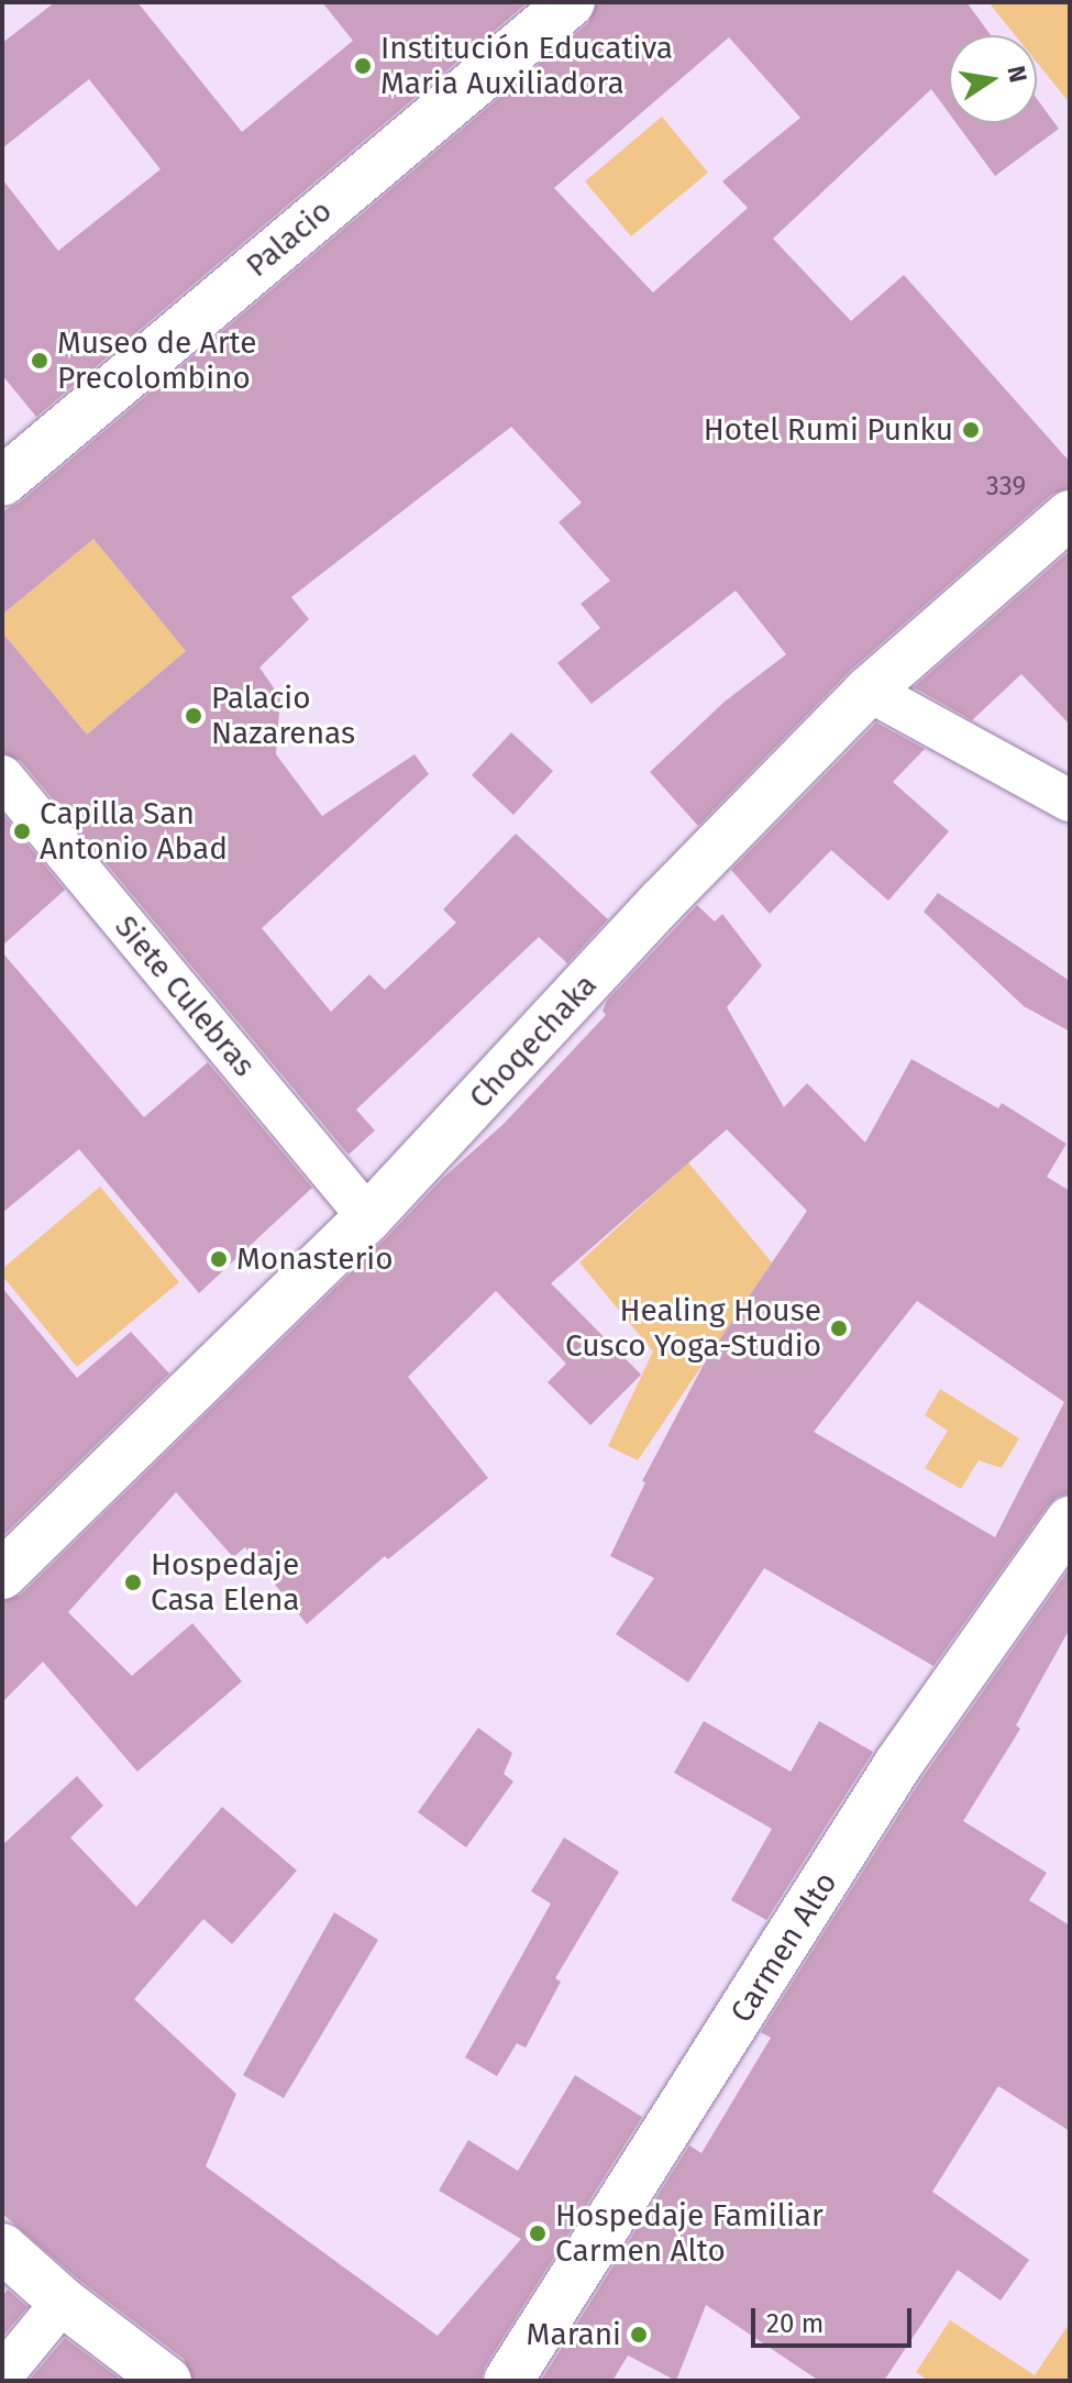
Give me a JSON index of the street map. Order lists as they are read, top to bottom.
{
  "streets": {
    "street": [
      "Palacio",
      "Siete Culebras",
      "Choqechaka",
      "Carmen Alto"
    ]
  },
  "crossings": [
    ["Siete Culebras", "Choqechaka"]
  ],
  "places": [
    "Institución Educativa Maria Auxiliadora",
    "Museo de Arte Precolombino",
    "Hotel Rumi Punku",
    "Palacio Nazarenas",
    "Capilla San Antonio Abad",
    "Monasterio",
    "Healing House Cusco Yoga-Studio",
    "Hospedaje Casa Elena",
    "Hospedaje Familiar Carmen Alto",
    "Marani"
  ],
  "house_numbers": ["339"],
  "scale_bar": "20 m",
  "north": "right"
}
